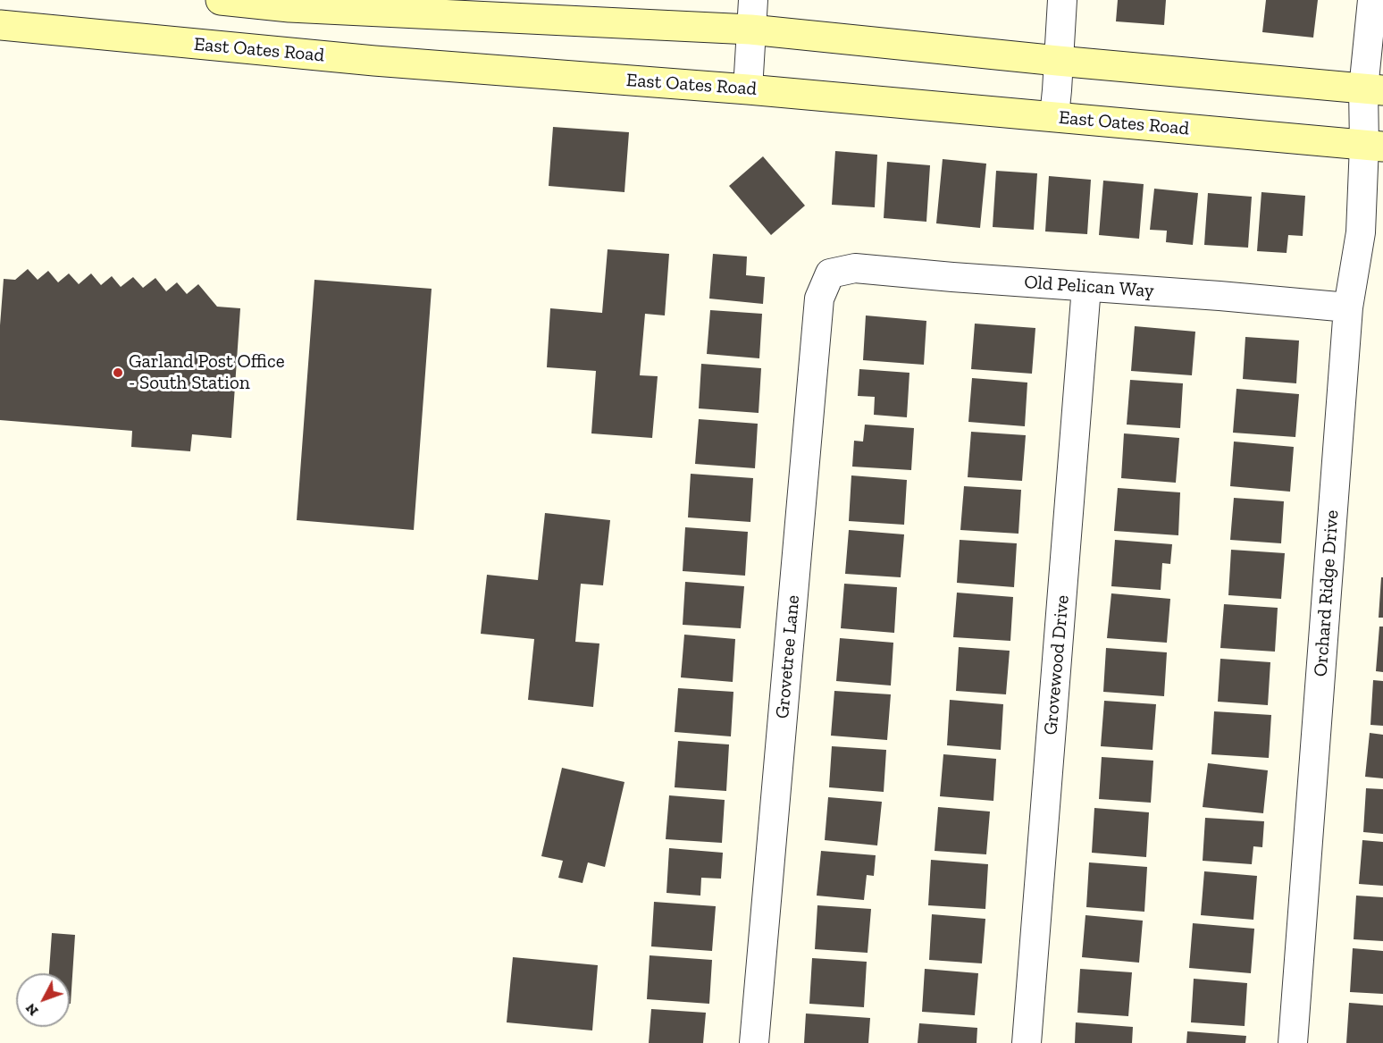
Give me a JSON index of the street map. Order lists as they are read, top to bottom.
{
  "streets": {
    "main road": ["East Oates Road"],
    "street": [
      "Old Pelican Way",
      "Orchard Ridge Drive",
      "Grovetree Lane",
      "Grovewood Drive"
    ]
  },
  "crossings": [
    ["East Oates Road", "Orchard Ridge Drive"],
    ["Old Pelican Way", "Orchard Ridge Drive"],
    ["Old Pelican Way", "Grovetree Lane"],
    ["Old Pelican Way", "Grovewood Drive"]
  ],
  "places": ["Garland Post Office - South Station"],
  "north": "bottom left"
}
